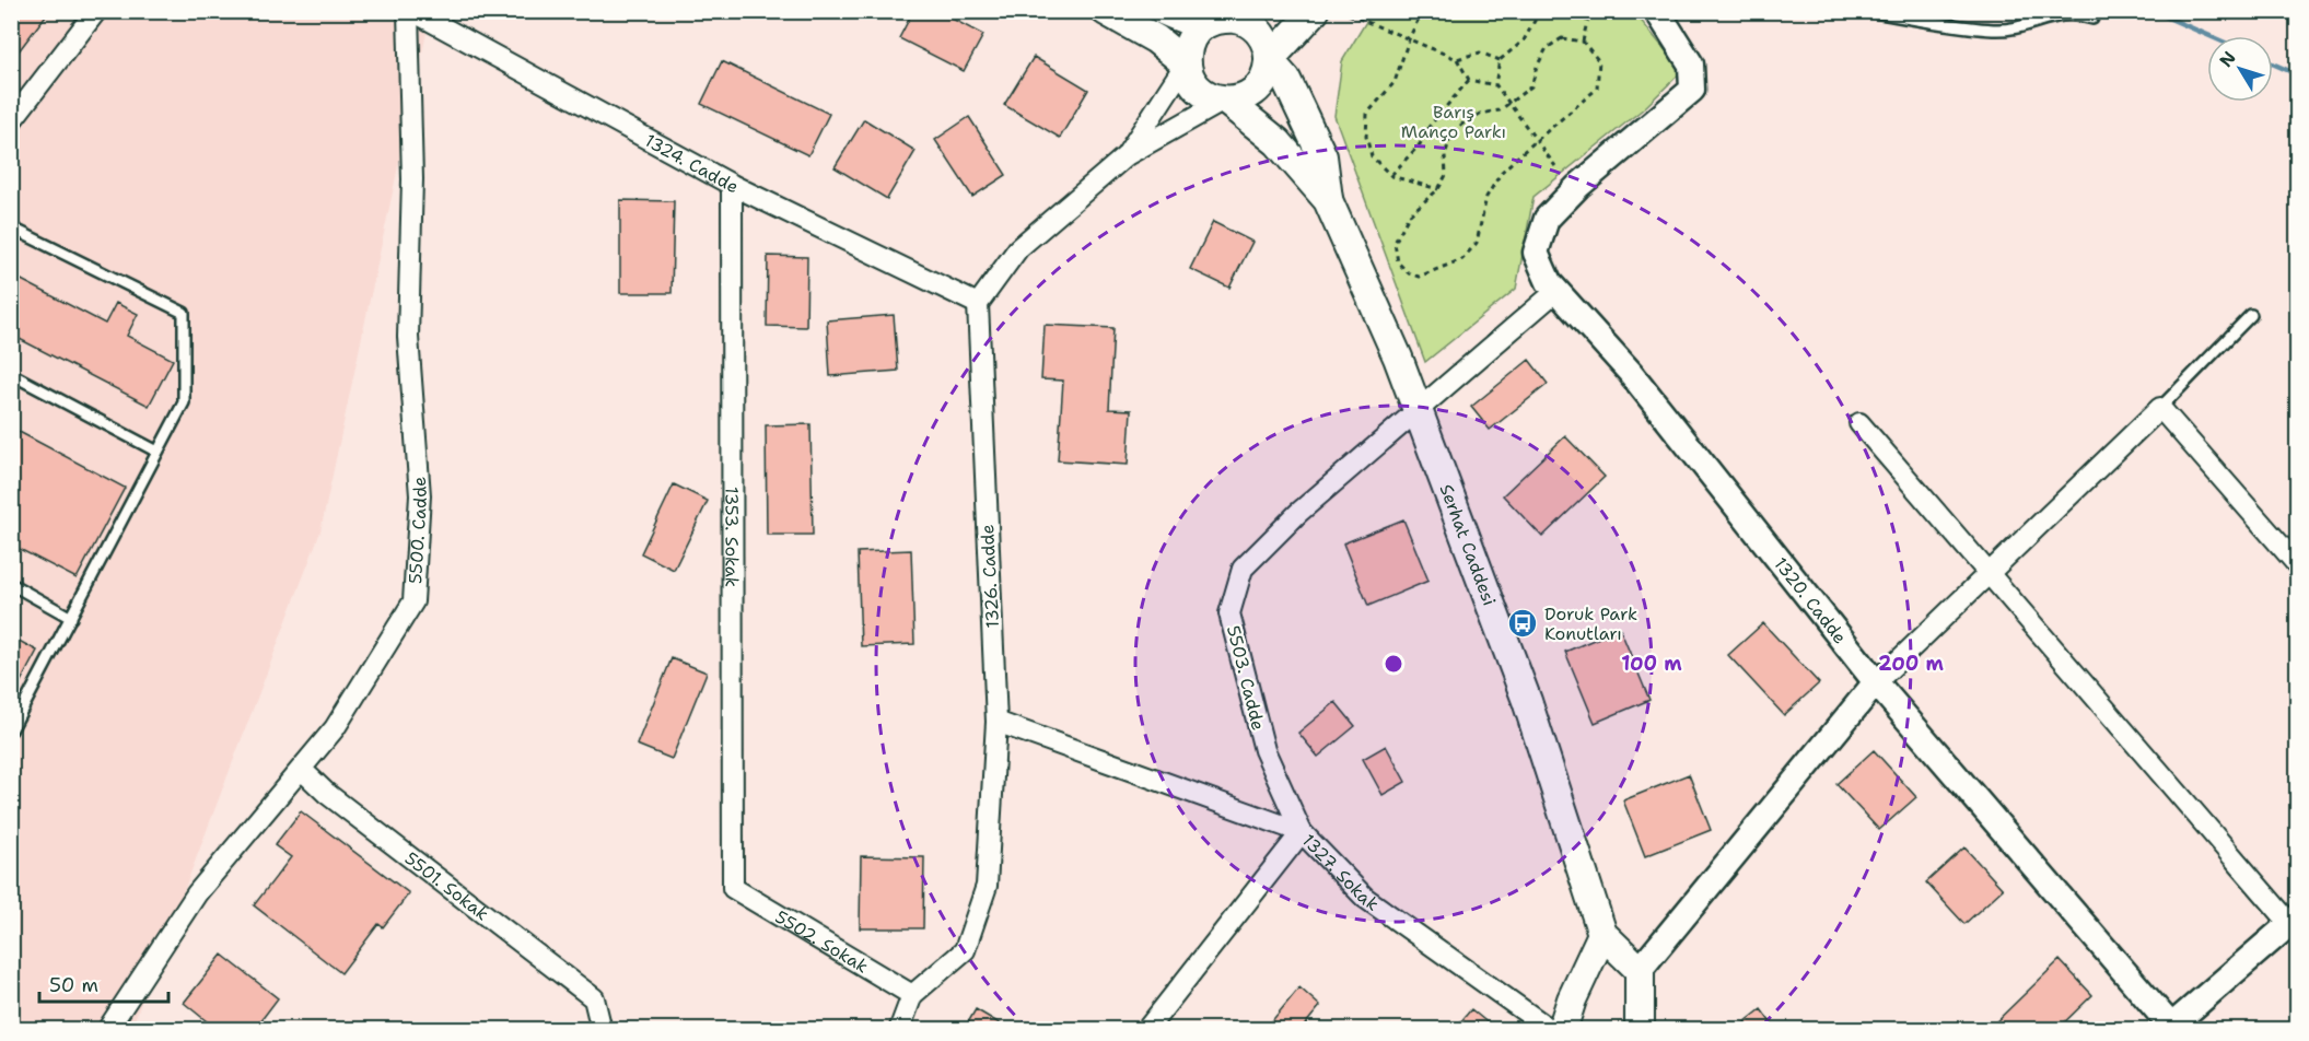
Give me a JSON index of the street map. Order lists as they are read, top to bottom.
{
  "streets": {
    "main road": ["Serhat Caddesi"],
    "street": [
      "1324. Cadde",
      "5500. Cadde",
      "1353. Sokak",
      "1326. Cadde",
      "1320. Cadde",
      "5503. Cadde",
      "1327. Sokak",
      "5501. Sokak",
      "5502. Sokak"
    ]
  },
  "crossings": [
    ["1324. Cadde", "5500. Cadde"],
    ["1324. Cadde", "1353. Sokak"],
    ["1324. Cadde", "1326. Cadde"],
    ["5500. Cadde", "5501. Sokak"],
    ["1353. Sokak", "5502. Sokak"],
    ["Serhat Caddesi", "5503. Cadde"],
    ["1326. Cadde", "1327. Sokak"],
    ["1326. Cadde", "5502. Sokak"],
    ["1320. Cadde", "5503. Cadde"],
    ["5503. Cadde", "1327. Sokak"]
  ],
  "parks": ["Barış Manço Parkı"],
  "places": {
    "bus stop": ["Doruk Park Konutları"]
  },
  "scale_bar": "50 m",
  "north": "top left",
  "rings": ["100 m", "200 m"]
}
